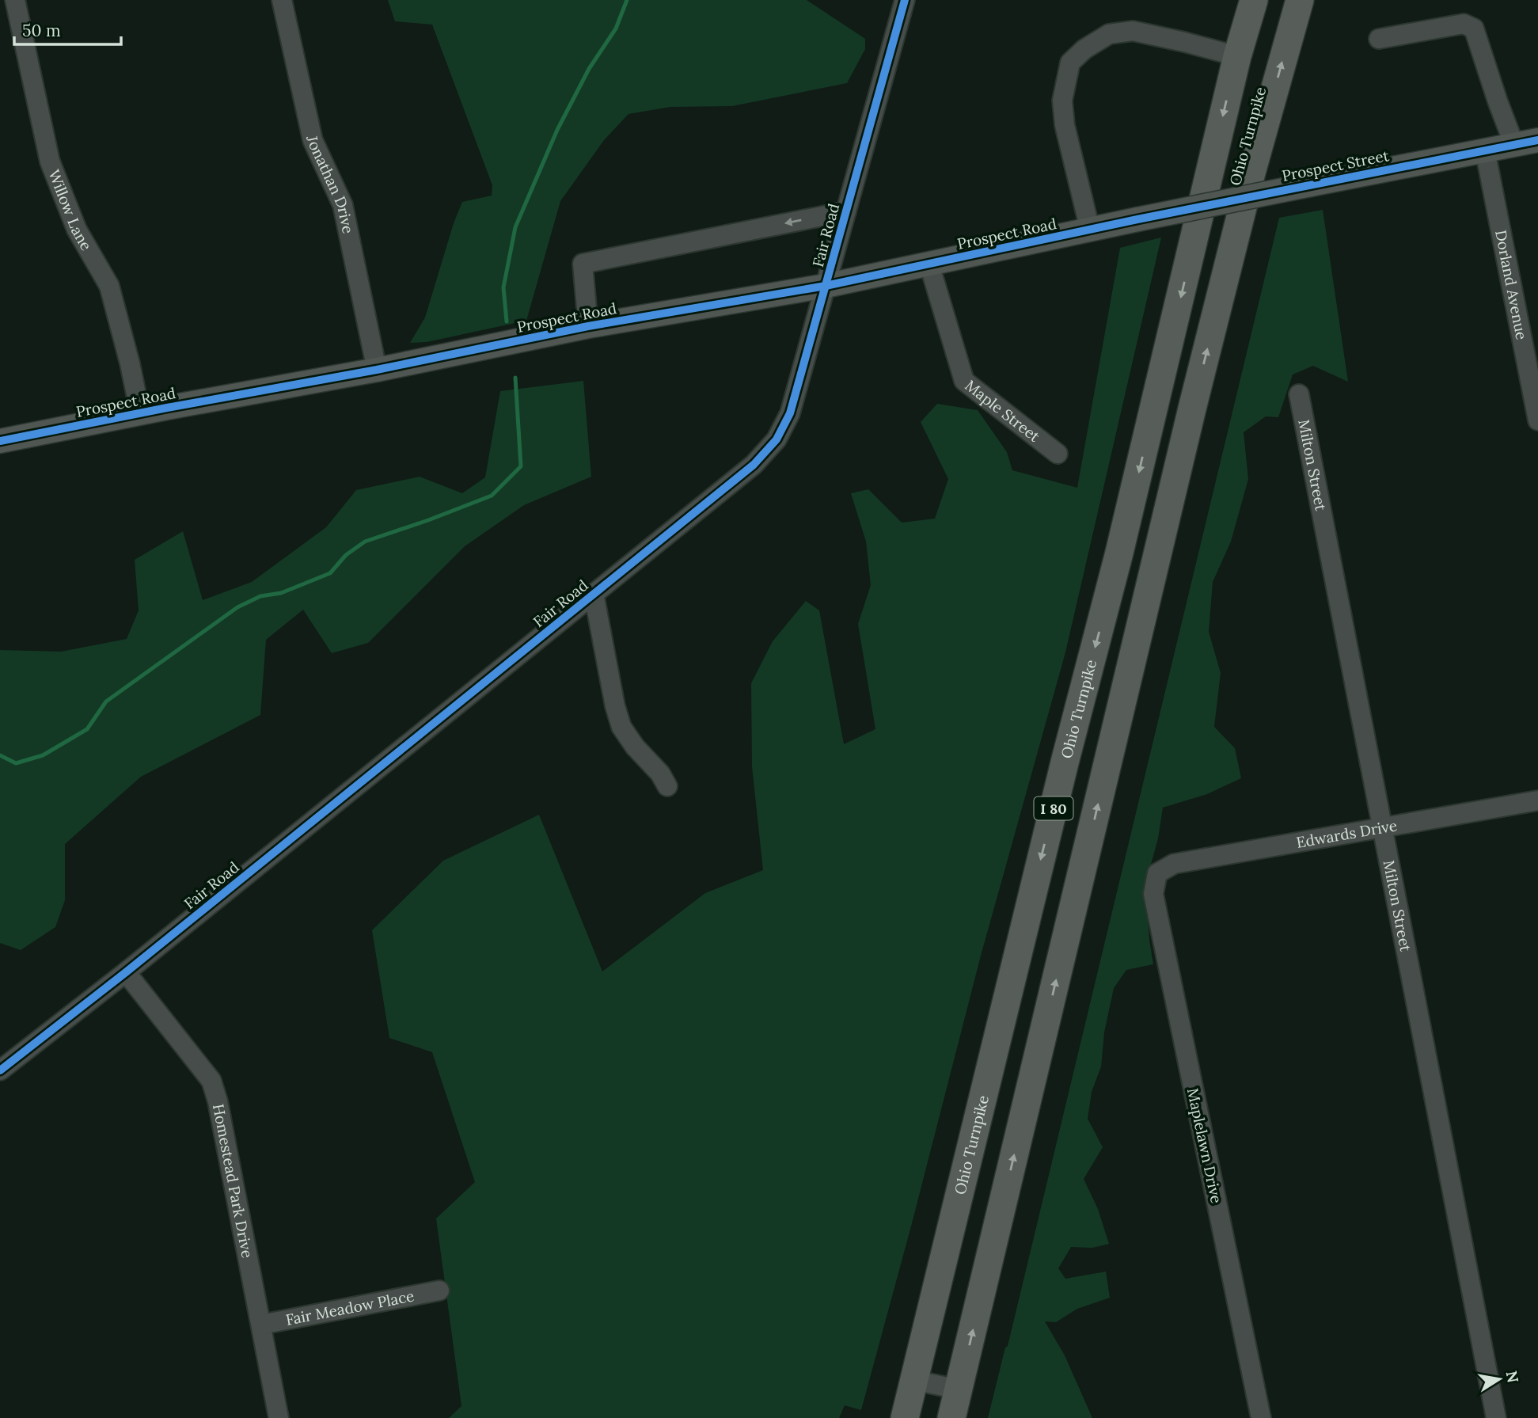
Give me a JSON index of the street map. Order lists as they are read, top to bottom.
{
  "streets": {
    "highway": ["Ohio Turnpike", "I 80"],
    "main road": ["Prospect Street", "Prospect Road"],
    "street": [
      "Jonathan Drive",
      "Willow Lane",
      "Fair Road",
      "Dorland Avenue",
      "Maple Street",
      "Milton Street",
      "Edwards Drive",
      "Maplelawn Drive",
      "Homestead Park Drive",
      "Fair Meadow Place"
    ]
  },
  "crossings": [
    ["Prospect Street", "Prospect Road"],
    ["Prospect Street", "Dorland Avenue"],
    ["Jonathan Drive", "Prospect Road"],
    ["Willow Lane", "Prospect Road"],
    ["Prospect Road", "Fair Road"],
    ["Prospect Road", "Maple Street"],
    ["Fair Road", "Homestead Park Drive"],
    ["Milton Street", "Edwards Drive"],
    ["Edwards Drive", "Maplelawn Drive"],
    ["Homestead Park Drive", "Fair Meadow Place"]
  ],
  "scale_bar": "50 m",
  "north": "right"
}
